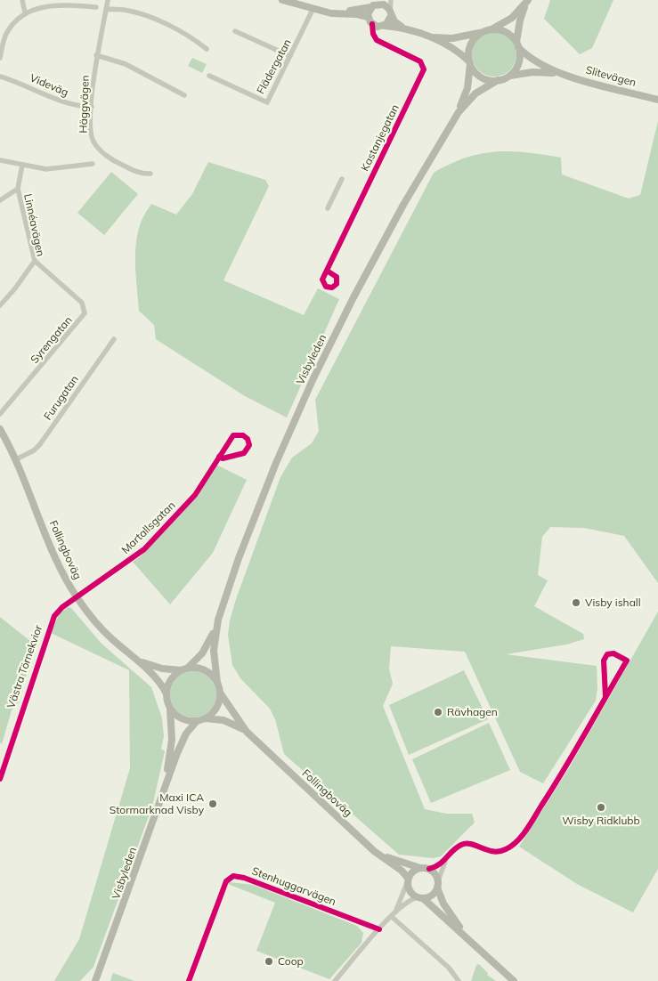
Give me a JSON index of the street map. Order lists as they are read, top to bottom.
{
  "streets": {
    "main road": ["Slitevägen", "Visbyleden", "Follingboväg"],
    "street": [
      "Flädergatan",
      "Videväg",
      "Häggvägen",
      "Kastanjegatan",
      "Linnéavägen",
      "Syrengatan",
      "Furugatan",
      "Martallsgatan",
      "Västra Törnekvior",
      "Stenhuggarvägen"
    ]
  },
  "crossings": [
    ["Slitevägen", "Visbyleden"],
    ["Videväg", "Häggvägen"],
    ["Linnéavägen", "Syrengatan"],
    ["Visbyleden", "Follingboväg"],
    ["Furugatan", "Follingboväg"],
    ["Martallsgatan", "Follingboväg"],
    ["Martallsgatan", "Västra Törnekvior"],
    ["Follingboväg", "Västra Törnekvior"]
  ],
  "places": [
    "Visby ishall",
    "Rävhagen",
    "Maxi ICA Stormarknad Visby",
    "Wisby Ridklubb",
    "Coop"
  ]
}
